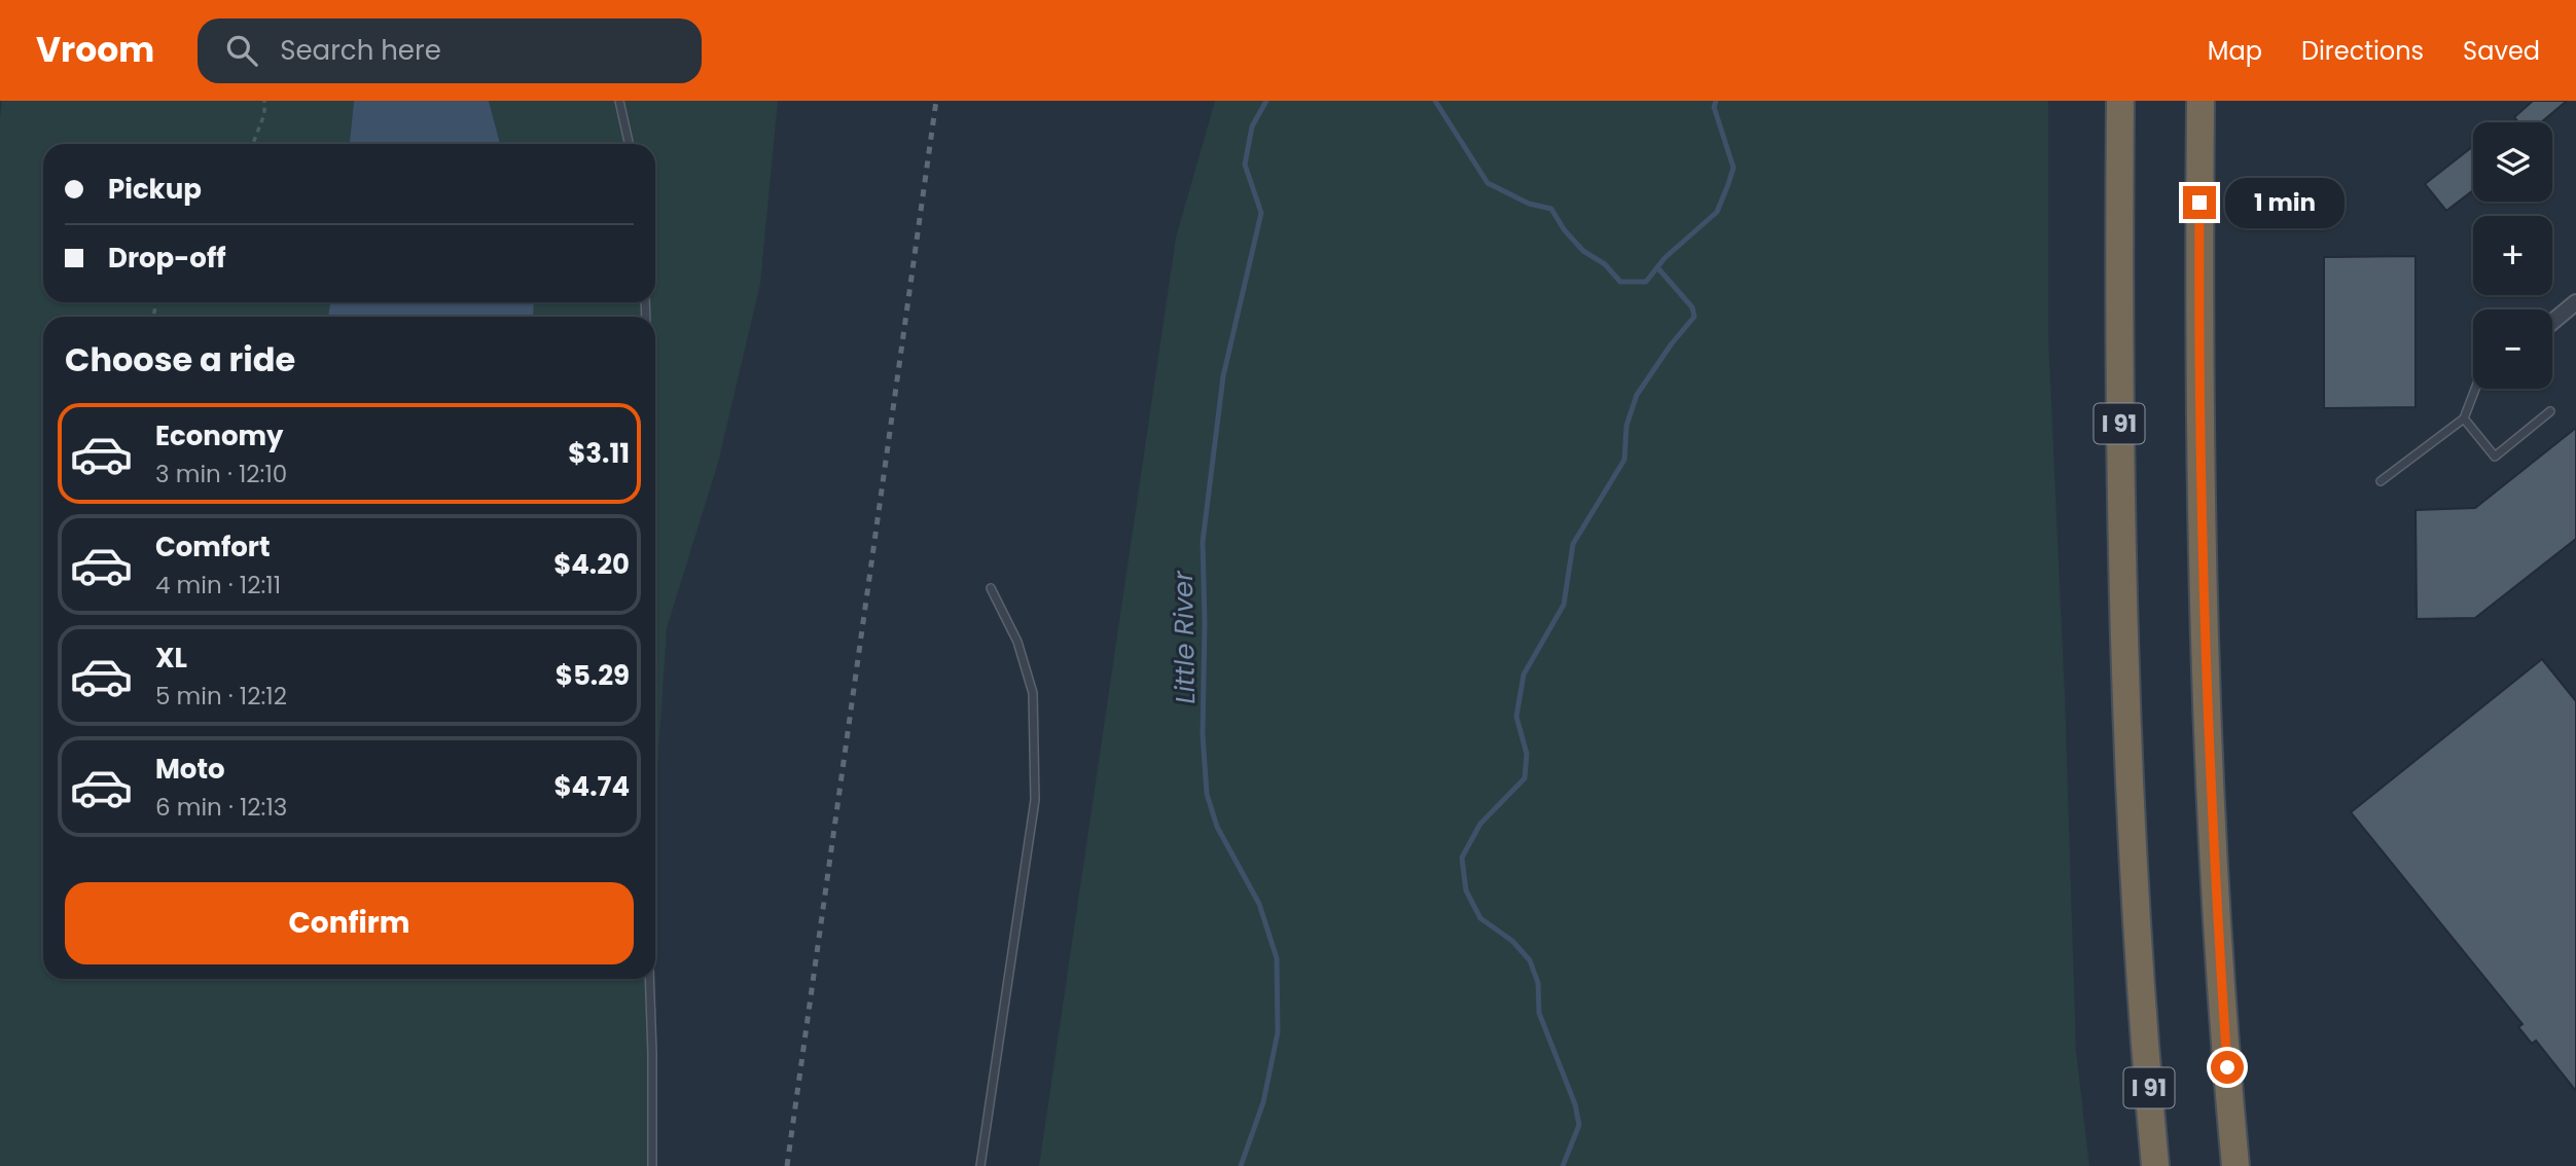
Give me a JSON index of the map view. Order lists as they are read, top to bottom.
{
  "streets": {
    "highway": ["I 91"]
  },
  "water": ["Little River"],
  "page": {
    "header": "Vroom",
    "search": "Search here",
    "nav": ["Map", "Directions", "Saved"],
    "map_buttons": ["+", "−"],
    "banner": ["Pickup", "Drop-off"],
    "bubble": "1 min",
    "heading": "Choose a ride",
    "list": [
      {
        "name": "Economy",
        "note": "3 min · 12:10",
        "value": "$3.11"
      },
      {
        "name": "Comfort",
        "note": "4 min · 12:11",
        "value": "$4.20"
      },
      {
        "name": "XL",
        "note": "5 min · 12:12",
        "value": "$5.29"
      },
      {
        "name": "Moto",
        "note": "6 min · 12:13",
        "value": "$4.74"
      }
    ],
    "buttons": "Confirm"
  }
}
